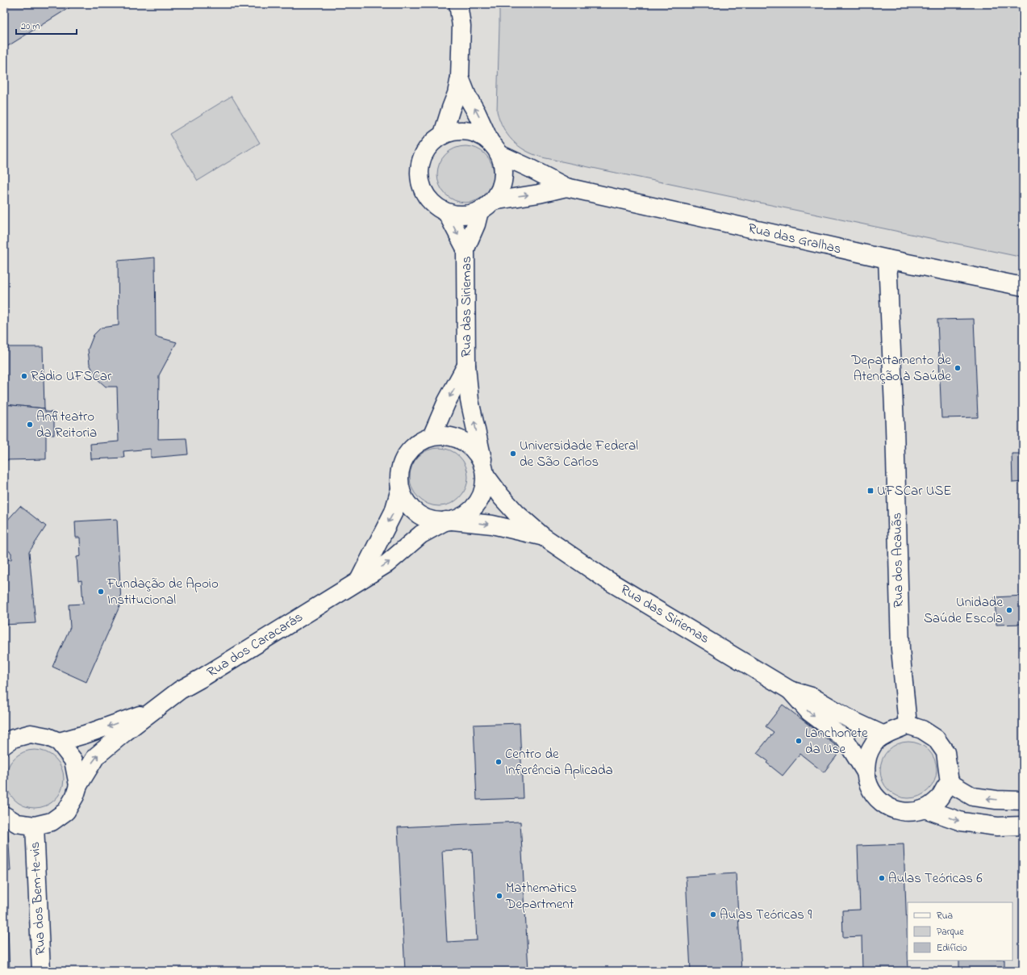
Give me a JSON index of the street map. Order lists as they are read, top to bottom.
{
  "streets": {
    "street": [
      "Rua das Gralhas",
      "Rua das Siriemas",
      "Rua dos Acauãs",
      "Rua dos Caracarás",
      "Rua dos Bem-te-vis"
    ]
  },
  "crossings": [
    ["Rua das Gralhas", "Rua dos Acauãs"],
    ["Rua das Siriemas", "Rua dos Acauãs"],
    ["Rua das Siriemas", "Rua dos Caracarás"],
    ["Rua dos Caracarás", "Rua dos Bem-te-vis"]
  ],
  "places": {
    "other": [
      "Departamento de Atenção à Saúde",
      "Rádio UFSCar",
      "Anfiteatro da Reitoria",
      "Universidade Federal de São Carlos",
      "Fundação de Apoio Institucional",
      "Unidade Saúde Escola",
      "Lanchonete da Use",
      "Centro de Inferência Aplicada",
      "Aulas Teóricas 6",
      "Mathematics Department",
      "Aulas Teóricas 9"
    ],
    "transit": ["UFSCar USE"]
  },
  "legend": ["Rua", "Parque", "Edifício"],
  "scale_bar": "20 m"
}
